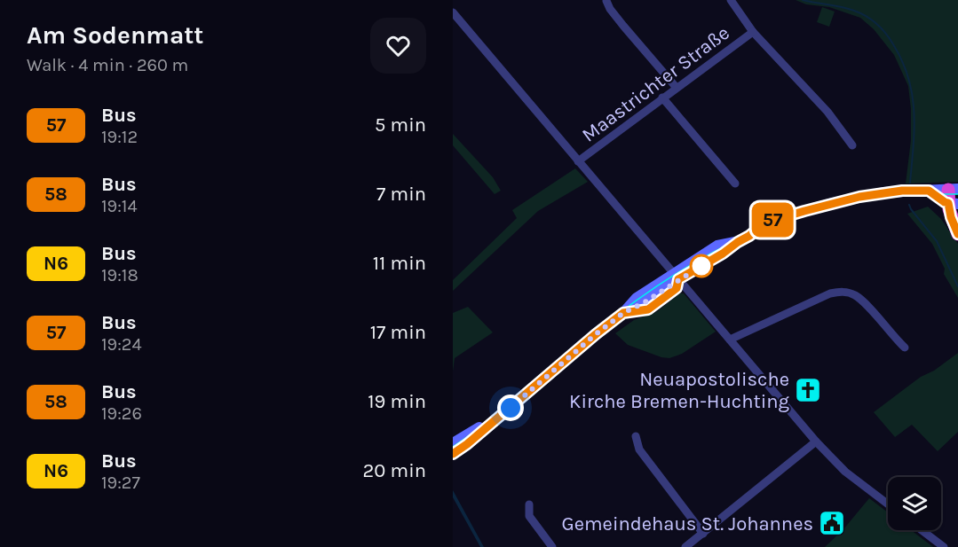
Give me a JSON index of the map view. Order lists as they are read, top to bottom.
{
  "streets": {
    "street": ["Maastrichter Straße"]
  },
  "places": {
    "church": ["Neuapostolische Kirche Bremen-Huchting"],
    "public building": ["Gemeindehaus St. Johannes"]
  },
  "lines": ["bus line 57"],
  "page": {
    "heading": ["Am Sodenmatt", "Walk · 4 min · 260 m"],
    "on_map": "57",
    "list": [
      {
        "mark": "57",
        "name": "Bus",
        "note": "19:12",
        "value": "5 min"
      },
      {
        "mark": "58",
        "name": "Bus",
        "note": "19:14",
        "value": "7 min"
      },
      {
        "mark": "N6",
        "name": "Bus",
        "note": "19:18",
        "value": "11 min"
      },
      {
        "mark": "57",
        "name": "Bus",
        "note": "19:24",
        "value": "17 min"
      },
      {
        "mark": "58",
        "name": "Bus",
        "note": "19:26",
        "value": "19 min"
      },
      {
        "mark": "N6",
        "name": "Bus",
        "note": "19:27",
        "value": "20 min"
      }
    ]
  }
}
